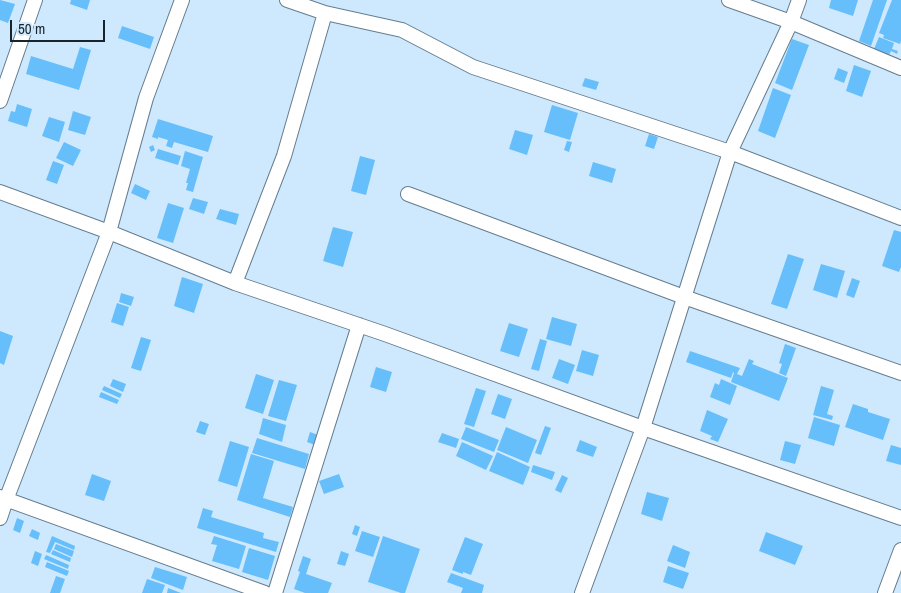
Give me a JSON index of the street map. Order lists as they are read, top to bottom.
{
  "scale_bar": "50 m"
}
